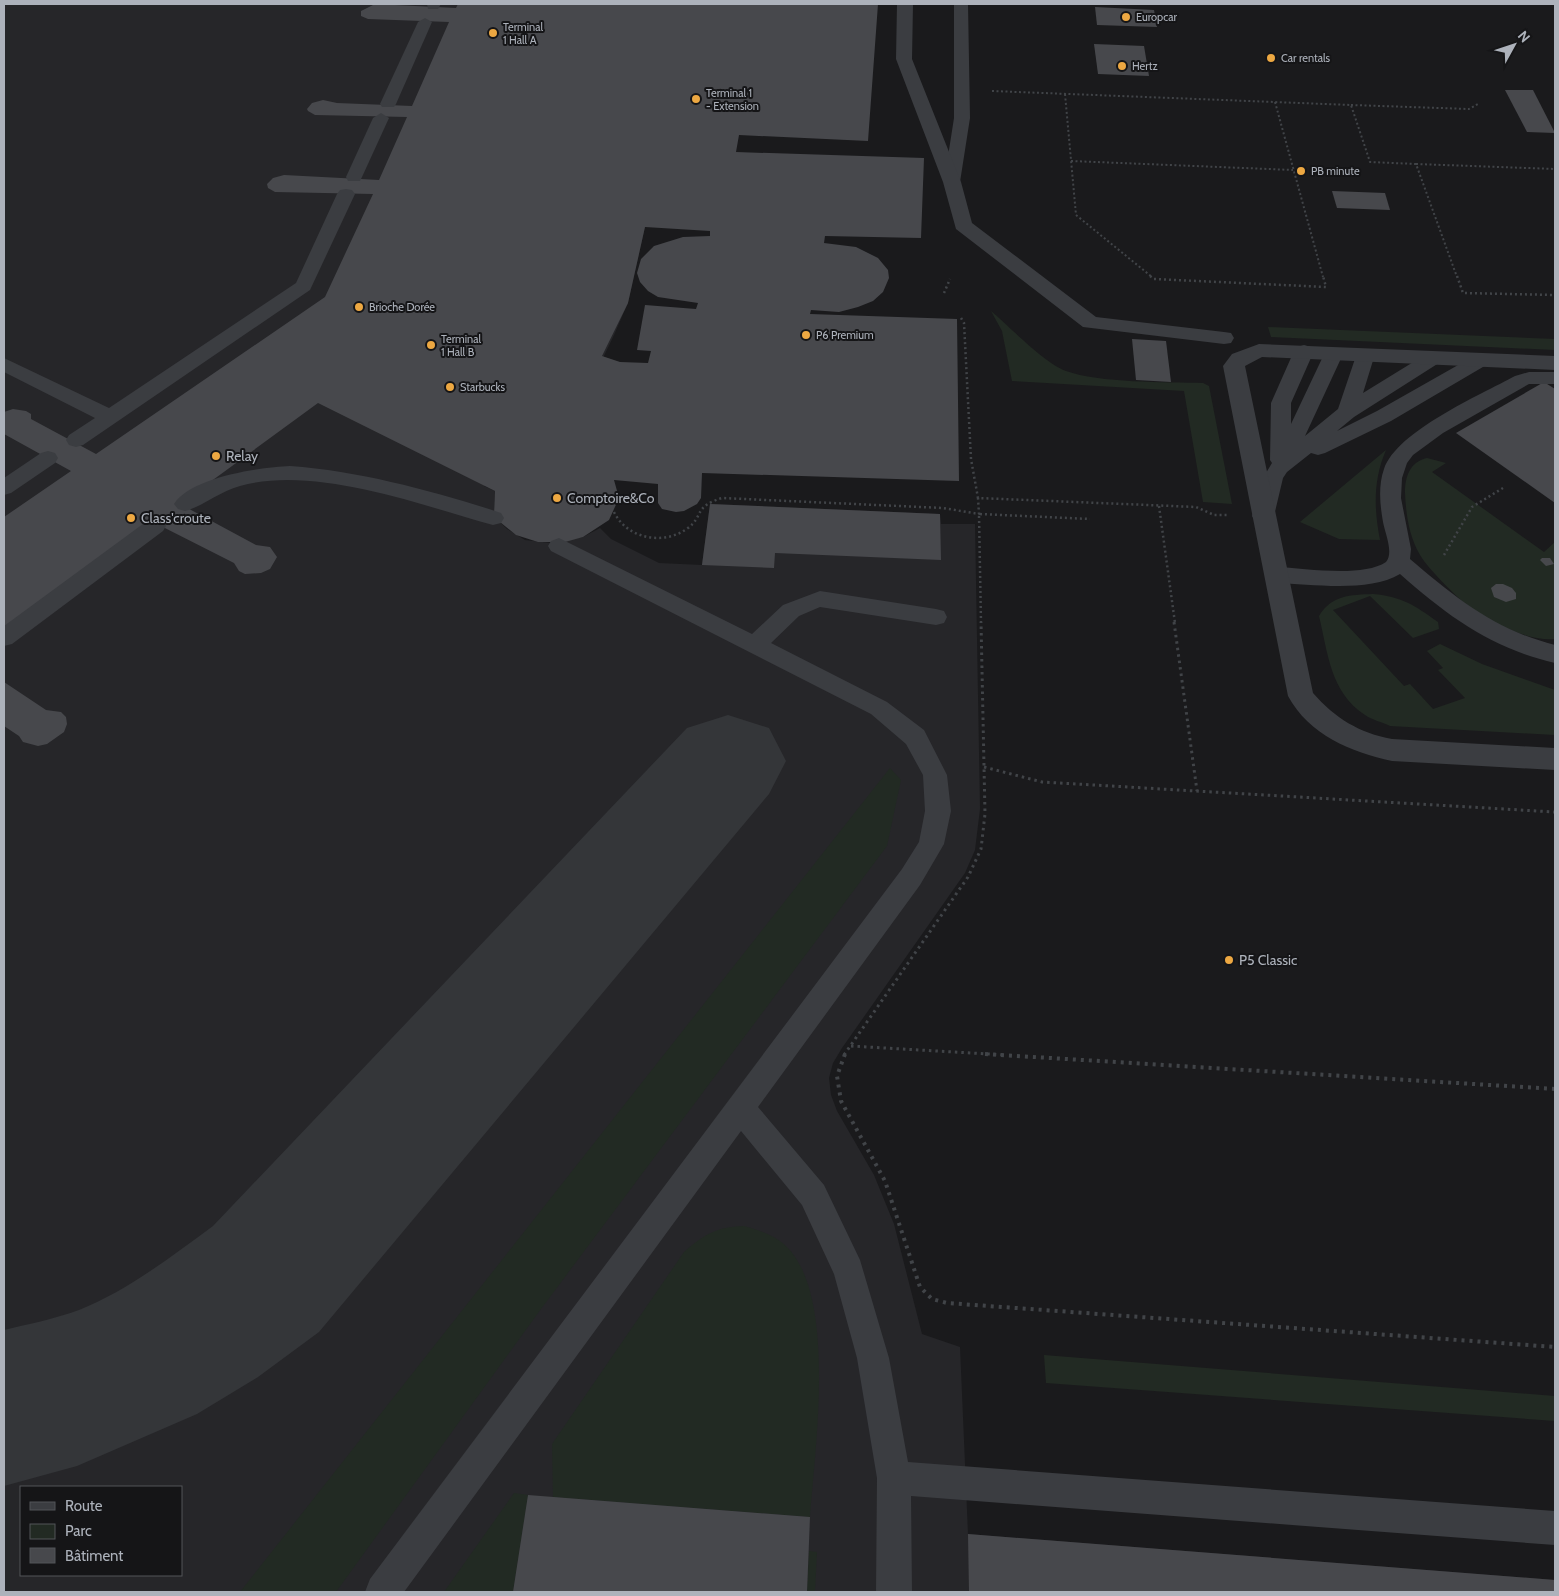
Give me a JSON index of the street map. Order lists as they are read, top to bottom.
{
  "places": [
    "Europcar",
    "Terminal 1 Hall A",
    "Car rentals",
    "Hertz",
    "Terminal 1 - Extension",
    "PB minute",
    "Brioche Dorée",
    "P6 Premium",
    "Terminal 1 Hall B",
    "Starbucks",
    "Relay",
    "Comptoire&Co",
    "Class'croute",
    "P5 Classic"
  ],
  "legend": ["Route", "Parc", "Bâtiment"],
  "north": "top right"
}
